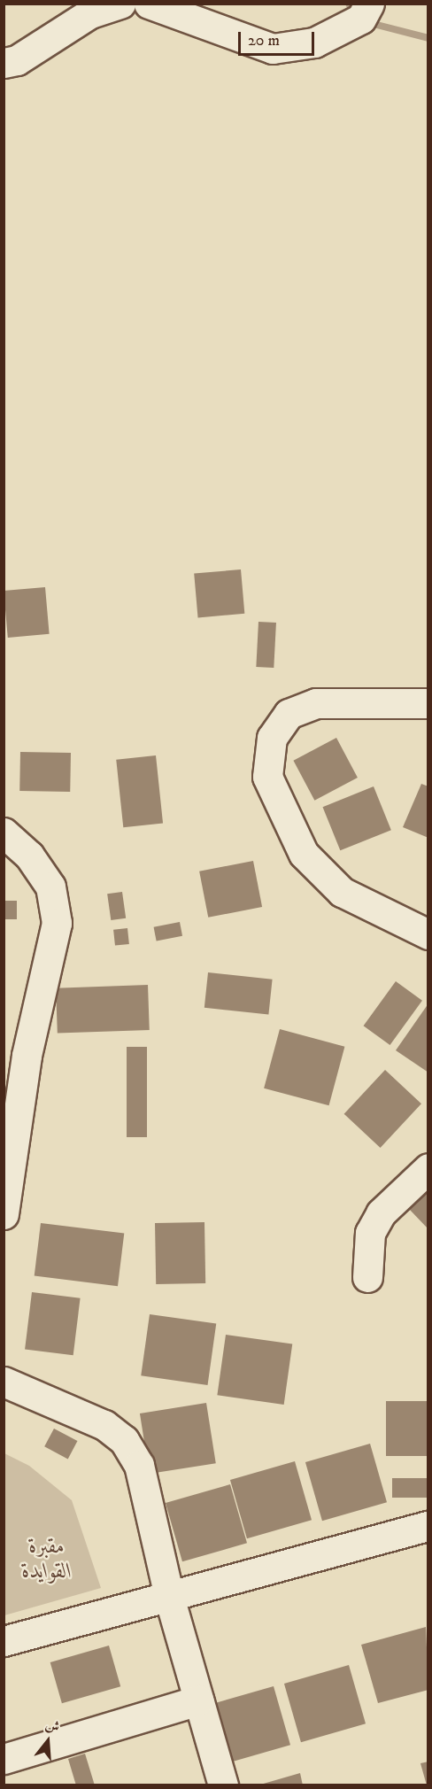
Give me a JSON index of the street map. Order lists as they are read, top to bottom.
{
  "parks": ["مقبرة القوايدة"],
  "scale_bar": "20 m",
  "north": "top"
}
